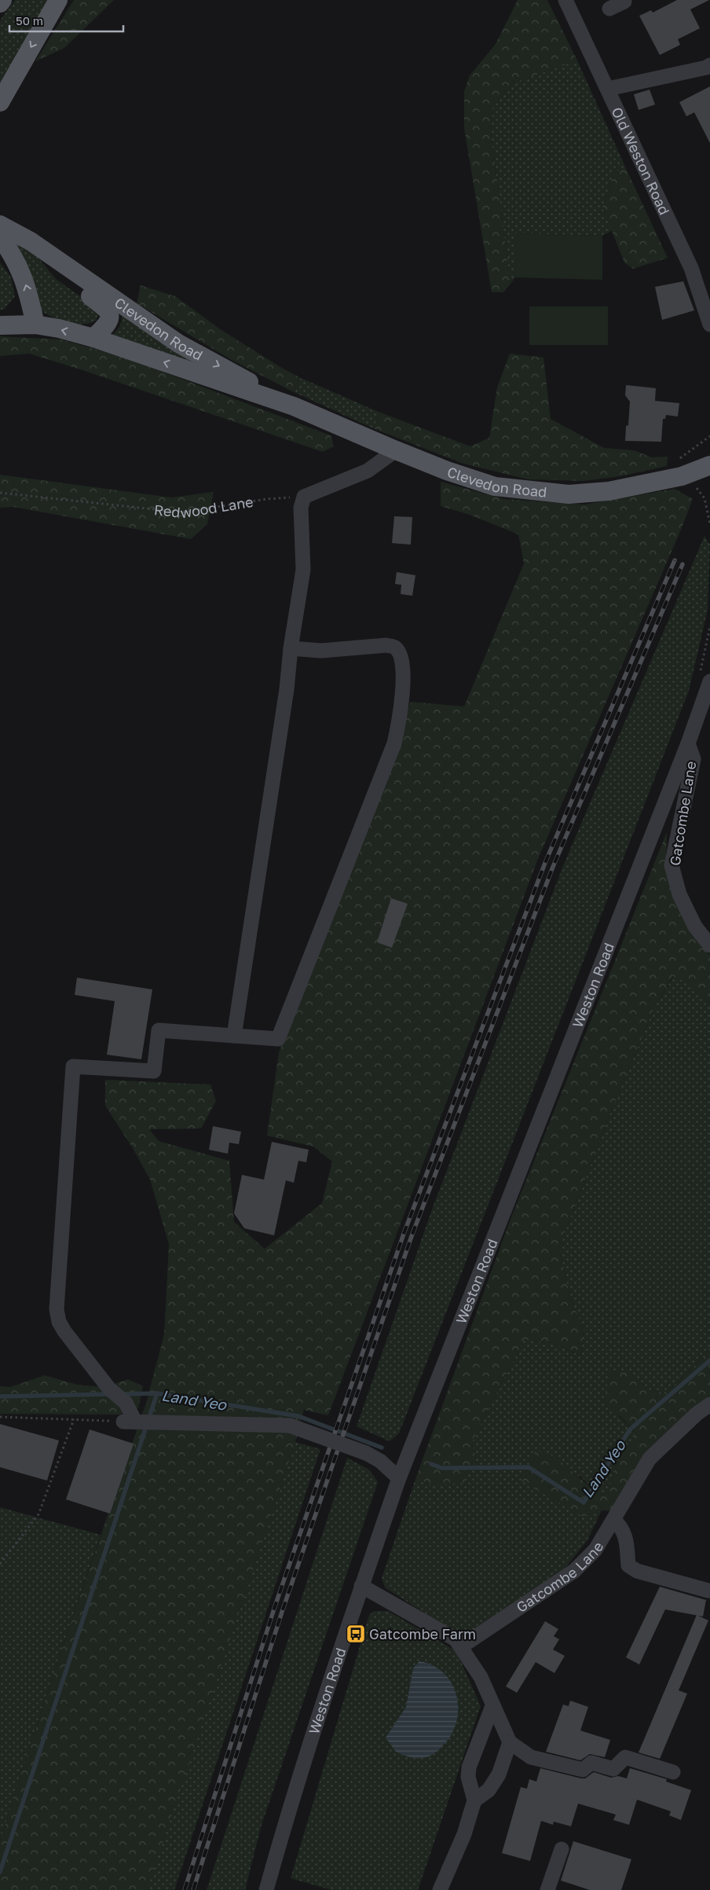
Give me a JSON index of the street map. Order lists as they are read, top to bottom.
{
  "streets": {
    "main road": ["Clevedon Road"],
    "street": ["Old Weston Road", "Gatcombe Lane", "Weston Road"],
    "path": ["Redwood Lane"]
  },
  "crossings": [
    ["Gatcombe Lane", "Weston Road"]
  ],
  "water": ["Land Yeo"],
  "places": {
    "bus stop": ["Gatcombe Farm"]
  },
  "scale_bar": "50 m"
}
